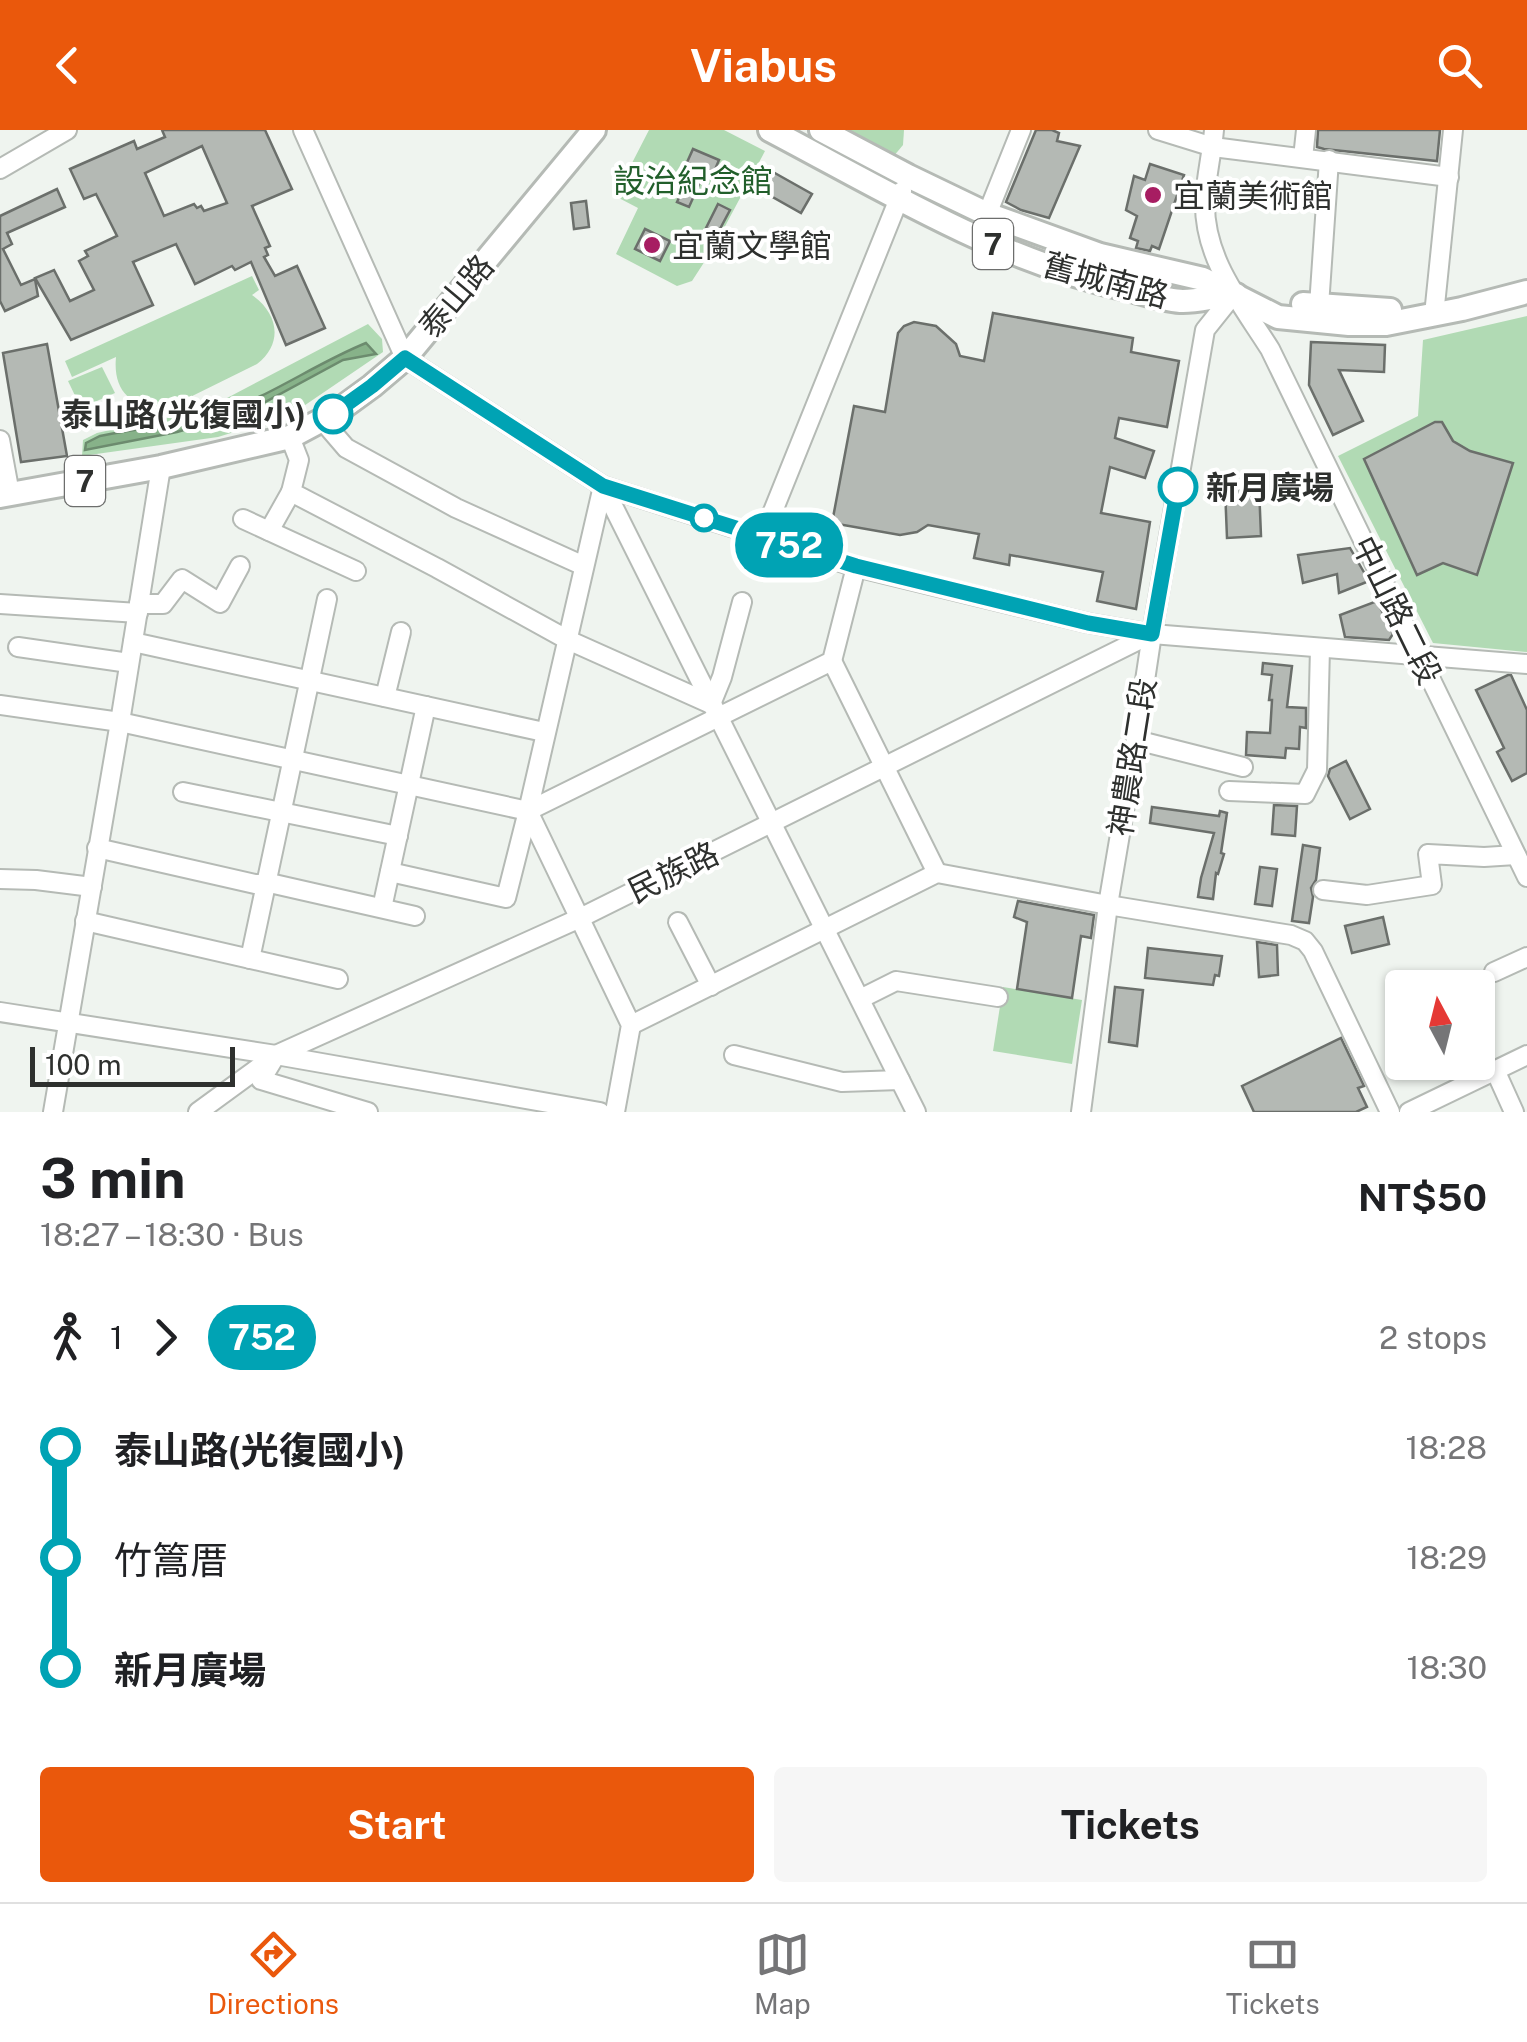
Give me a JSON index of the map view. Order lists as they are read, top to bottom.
{
  "streets": {
    "main road": ["7", "舊城南路", "泰山路"],
    "street": ["中山路二段", "神農路二段", "民族路"]
  },
  "crossings": [
    ["舊城南路", "中山路二段"],
    ["舊城南路", "神農路二段"],
    ["中山路二段", "神農路二段"],
    ["神農路二段", "民族路"]
  ],
  "parks": ["設治紀念館"],
  "places": [
    "宜蘭美術館",
    "宜蘭文學館",
    "泰山路(光復國小)",
    "新月廣場"
  ],
  "lines": ["bus line 752"],
  "scale_bar": "100 m",
  "north": "top",
  "page": {
    "header": "Viabus",
    "on_map": "752",
    "scale": "100 m",
    "heading": ["3 min", "18:27 – 18:30 · Bus", "NT$50"],
    "legs": ["1", "752", "2 stops"],
    "list": [
      {
        "name": "泰山路(光復國小)",
        "value": "18:28"
      },
      {
        "name": "竹篙厝",
        "value": "18:29"
      },
      {
        "name": "新月廣場",
        "value": "18:30"
      }
    ],
    "buttons": ["Start", "Tickets"],
    "tabs": ["Directions", "Map", "Tickets"]
  }
}
